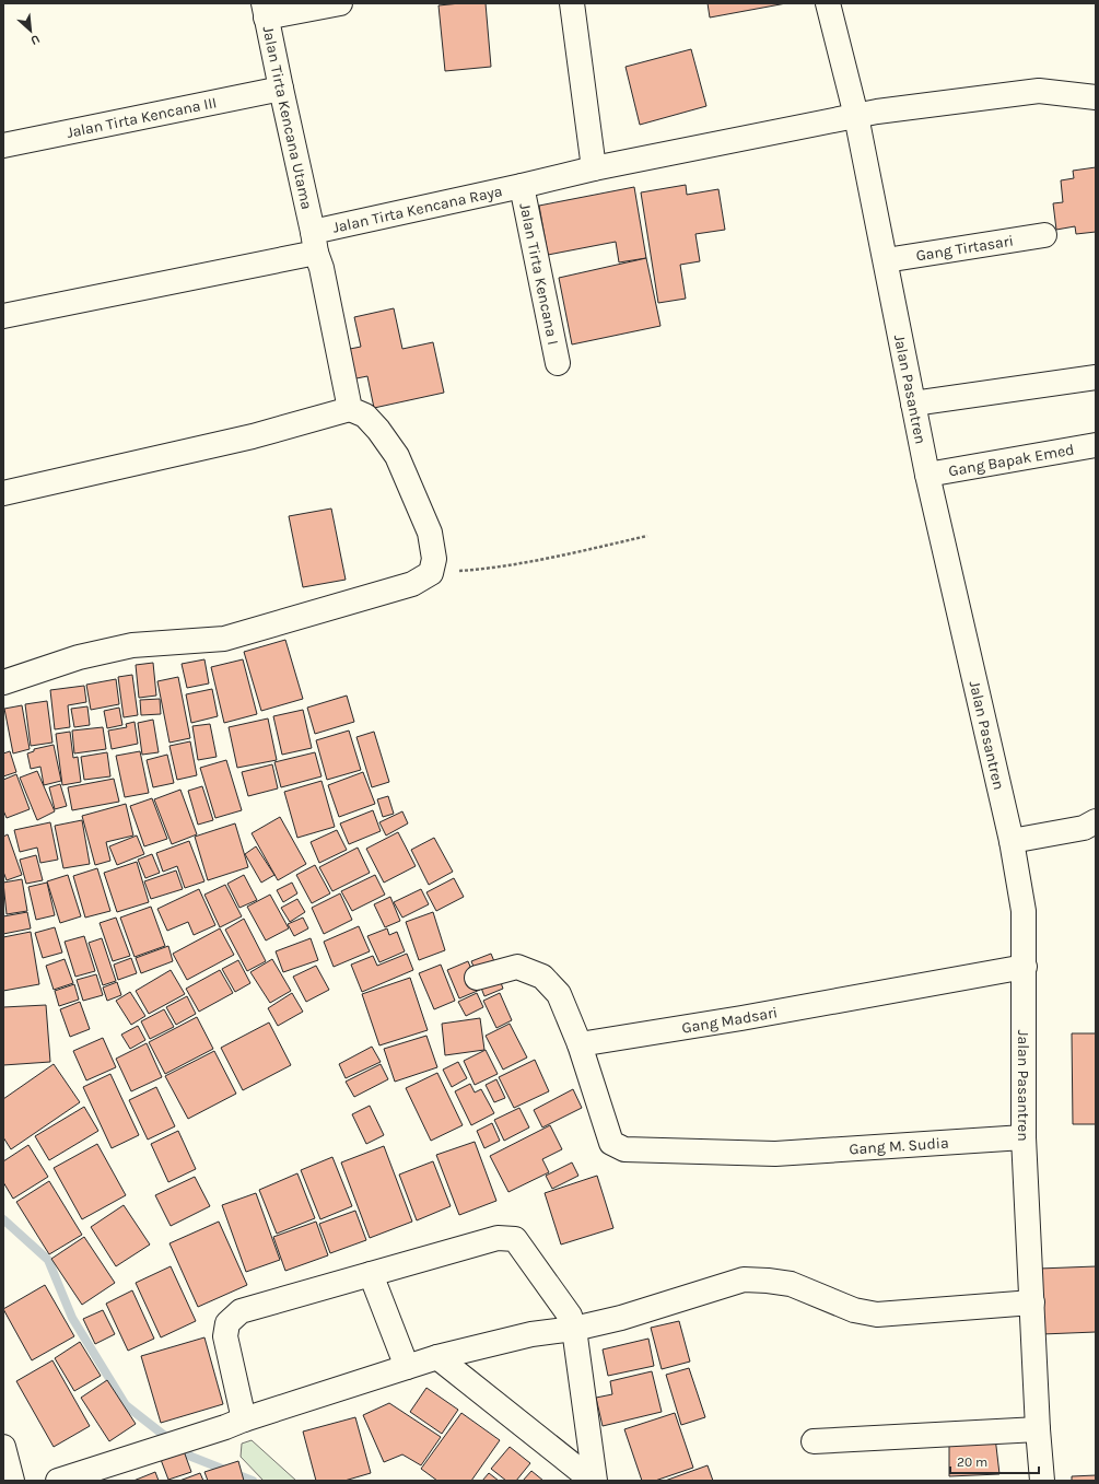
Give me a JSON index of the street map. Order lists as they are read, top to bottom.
{
  "streets": {
    "street": [
      "Jalan Tirta Kencana III",
      "Jalan Tirta Kencana Utama",
      "Jalan Tirta Kencana Raya",
      "Gang Tirtasari",
      "Jalan Tirta Kencana I",
      "Jalan Pasantren",
      "Gang Bapak Emed",
      "Gang Madsari",
      "Gang M. Sudia"
    ]
  },
  "crossings": [
    ["Jalan Tirta Kencana III", "Jalan Tirta Kencana Utama"],
    ["Jalan Tirta Kencana Utama", "Jalan Tirta Kencana Raya"],
    ["Jalan Tirta Kencana Raya", "Jalan Tirta Kencana I"],
    ["Jalan Tirta Kencana Raya", "Jalan Pasantren"],
    ["Gang Tirtasari", "Jalan Pasantren"],
    ["Jalan Pasantren", "Gang Bapak Emed"],
    ["Jalan Pasantren", "Gang Madsari"],
    ["Jalan Pasantren", "Gang M. Sudia"],
    ["Gang Madsari", "Gang M. Sudia"]
  ],
  "scale_bar": "20 m",
  "north": "bottom right"
}
